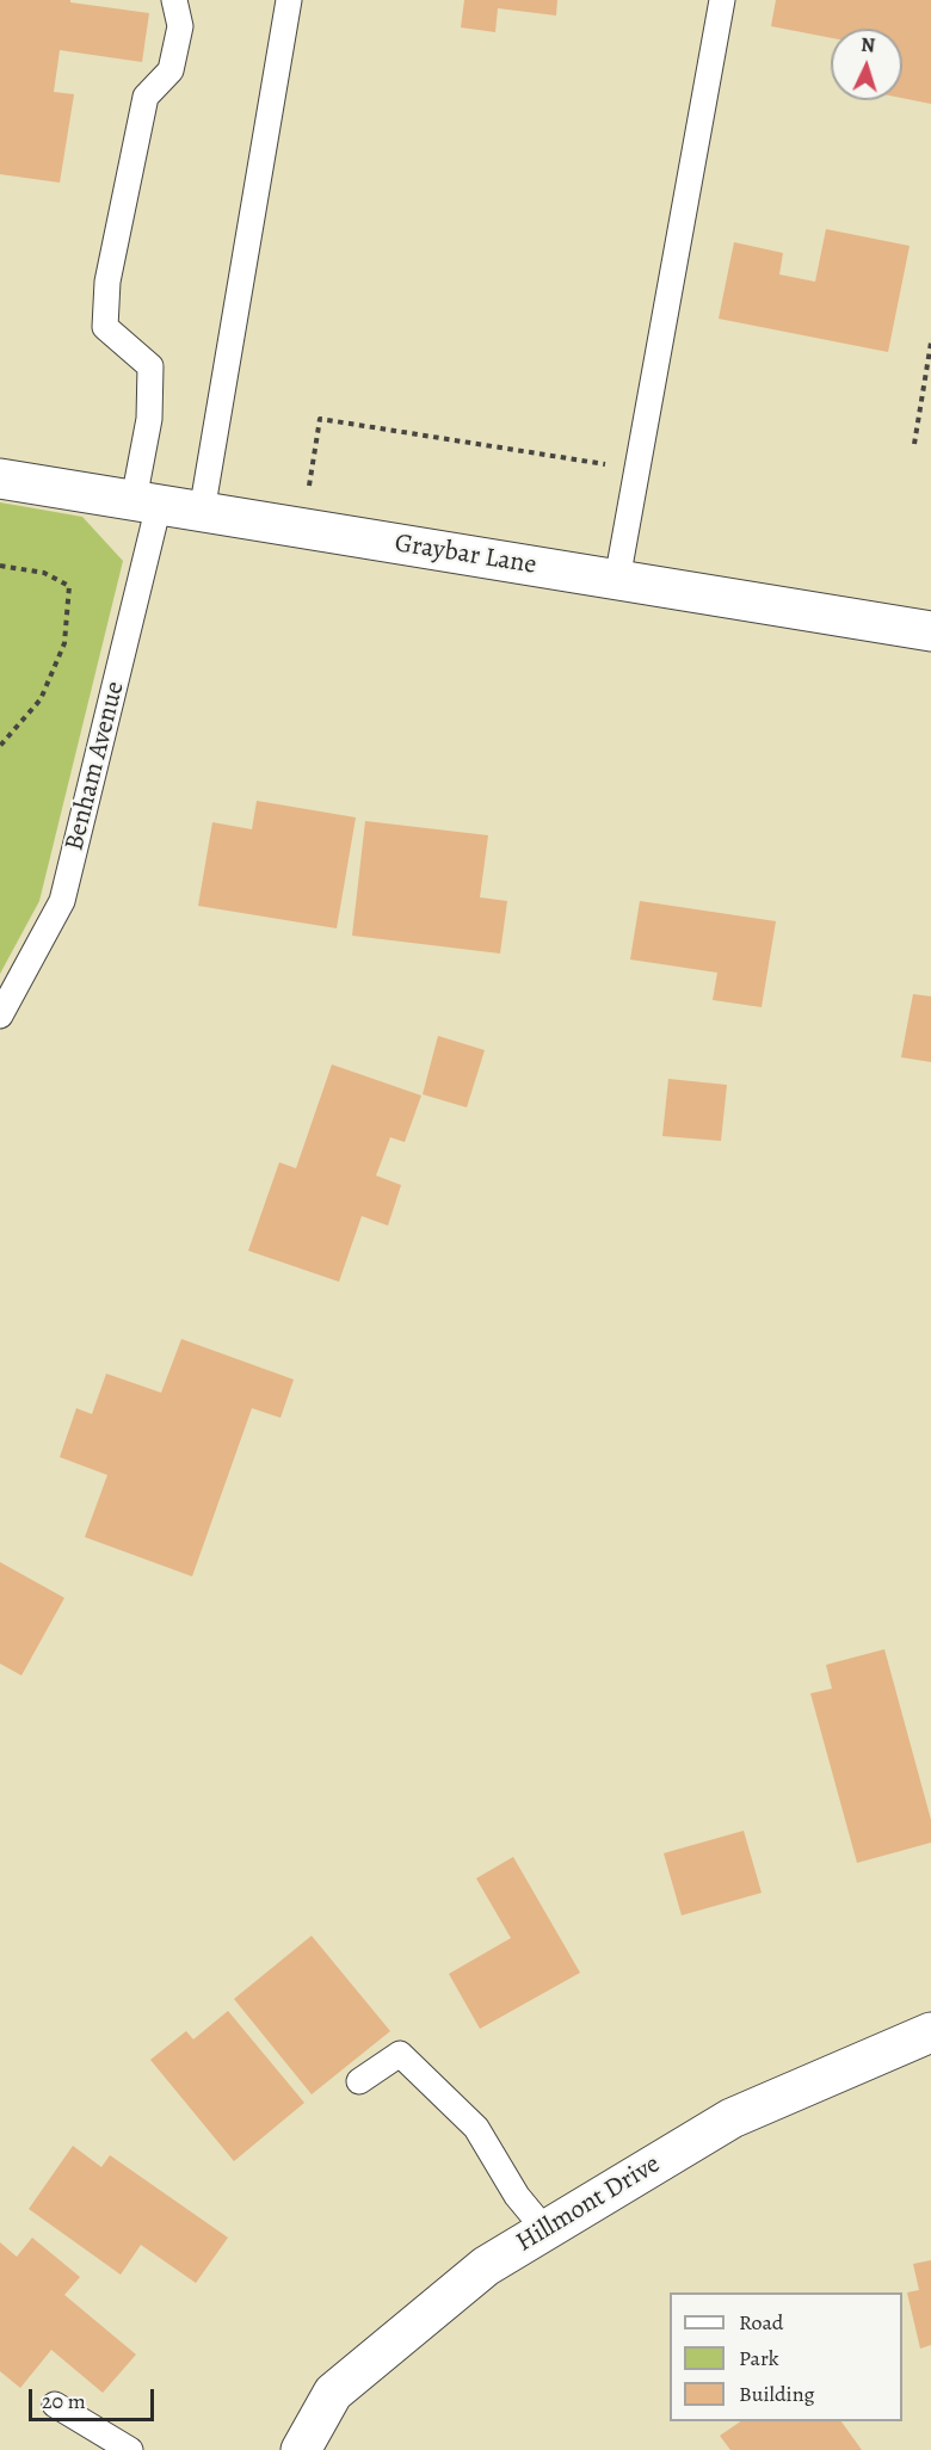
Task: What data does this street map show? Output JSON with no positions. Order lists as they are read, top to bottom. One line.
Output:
{"streets":{"street":["Graybar Lane","Hillmont Drive"],"lane":["Benham Avenue"]},"crossings":[["Graybar Lane","Benham Avenue"]],"legend":["Road","Park","Building"],"scale_bar":"20 m","north":"top"}
